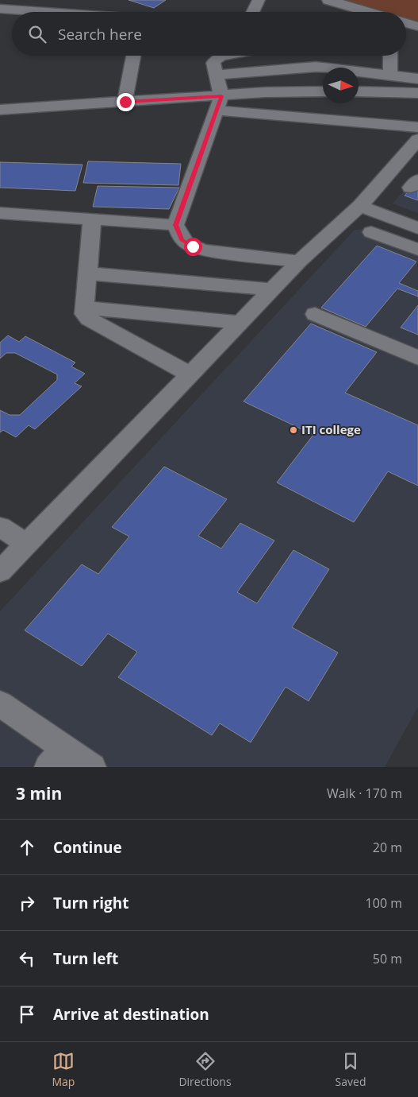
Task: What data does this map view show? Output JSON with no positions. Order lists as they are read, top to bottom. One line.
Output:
{"places":["ITI college"],"north":"right","page":{"search":"Search here","heading":["3 min","Walk · 170 m"],"list":[["Continue","20 m"],["Turn right","100 m"],["Turn left","50 m"],"Arrive at destination"],"nav":["Map","Directions","Saved"]}}
